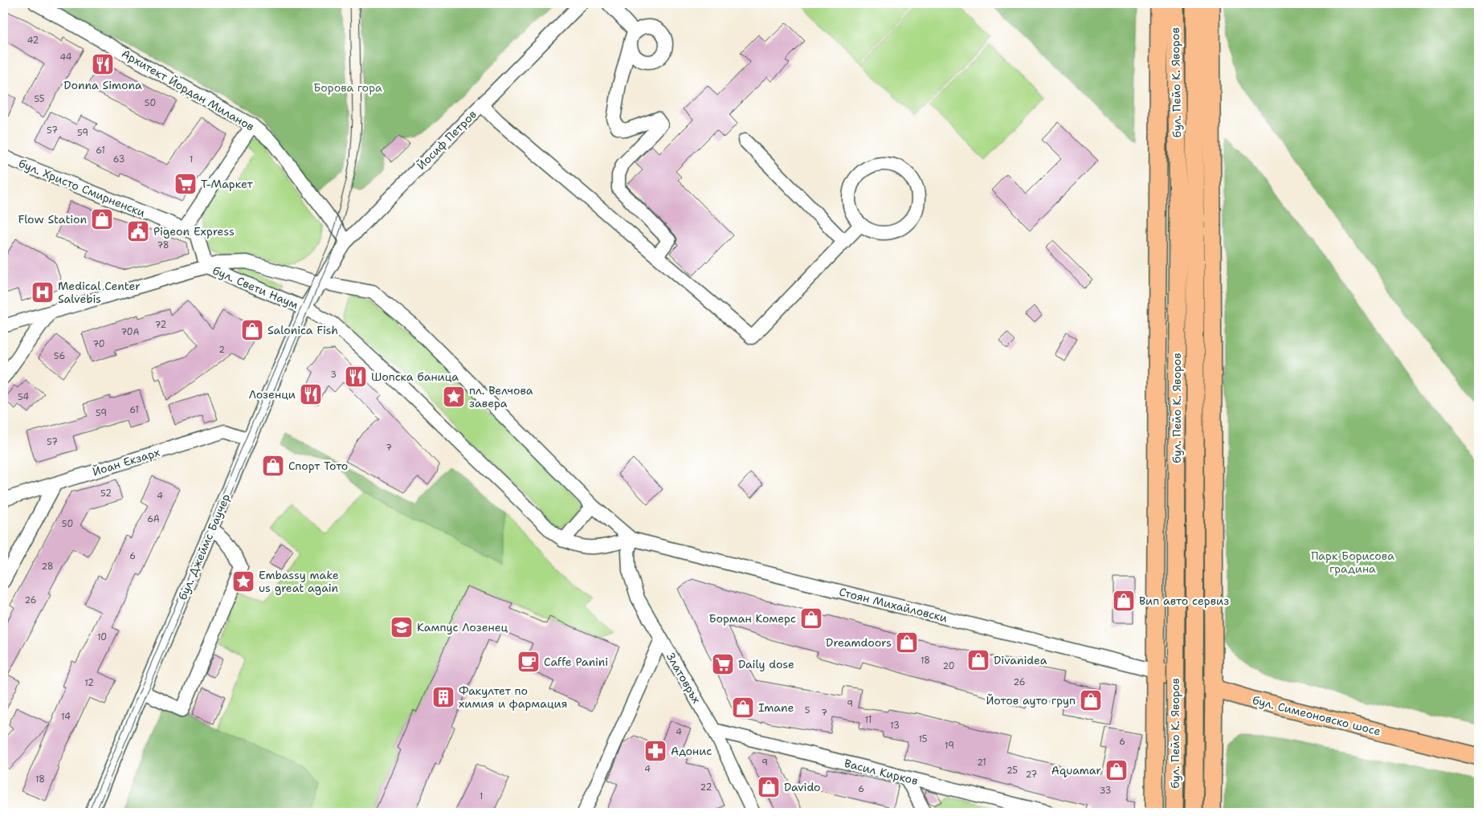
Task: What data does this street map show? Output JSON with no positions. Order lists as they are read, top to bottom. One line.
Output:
{"streets":{"main road":["бул. Пейо К. Яворов","бул. Симеоновско шосе"],"street":["Архитект Йордан Миланов","Йосиф Петров","бул. Христо Смирненски","бул. Свети Наум","Йоан Екзарх","бул. Джеймс Баучер","Стоян Михайловски","Златовръх","Васил Кирков"]},"crossings":[["Архитект Йордан Миланов","Йосиф Петров"],["Йосиф Петров","бул. Свети Наум"],["Йосиф Петров","бул. Джеймс Баучер"],["бул. Христо Смирненски","бул. Свети Наум"],["бул. Свети Наум","бул. Джеймс Баучер"],["Йоан Екзарх","бул. Джеймс Баучер"],["Стоян Михайловски","Златовръх"],["Стоян Михайловски","бул. Симеоновско шосе"],["Златовръх","Васил Кирков"]],"parks":["Борова гора","Парк Борисова градина"],"places":{"restaurant":["Donna Simona","Шопска баница","Лозенци"],"supermarket":["Т-Маркет","Daily dose"],"shop":["Flow Station","Salonica Fish","Спорт Тото","Вип авто сервиз","Борман Комерс","Dreamdoors","Divanidea","Йотов ауто груп","Imane","Aquamar","Davido"],"public building":["Pigeon Express"],"hospital":["Medical Center Salvebis"],"place":["пл. Велчова завера","Embassy make us great again"],"school or university":["Кампус Лозенец"],"cafe":["Caffe Panini"],"building":["Факултет по химия и фармация"],"pharmacy":["Адонис"]},"house_numbers":["42","44","55","50","57","59","61","63","1","78","72","70A","70","2","56","3","54","61","59","57","7","52","4","6A","50","6","28","26","10","18","20","26","12","9","5","7","14","11","13","4","15","6","19","9","21","4","25","27","18","22","6","33","1"]}
